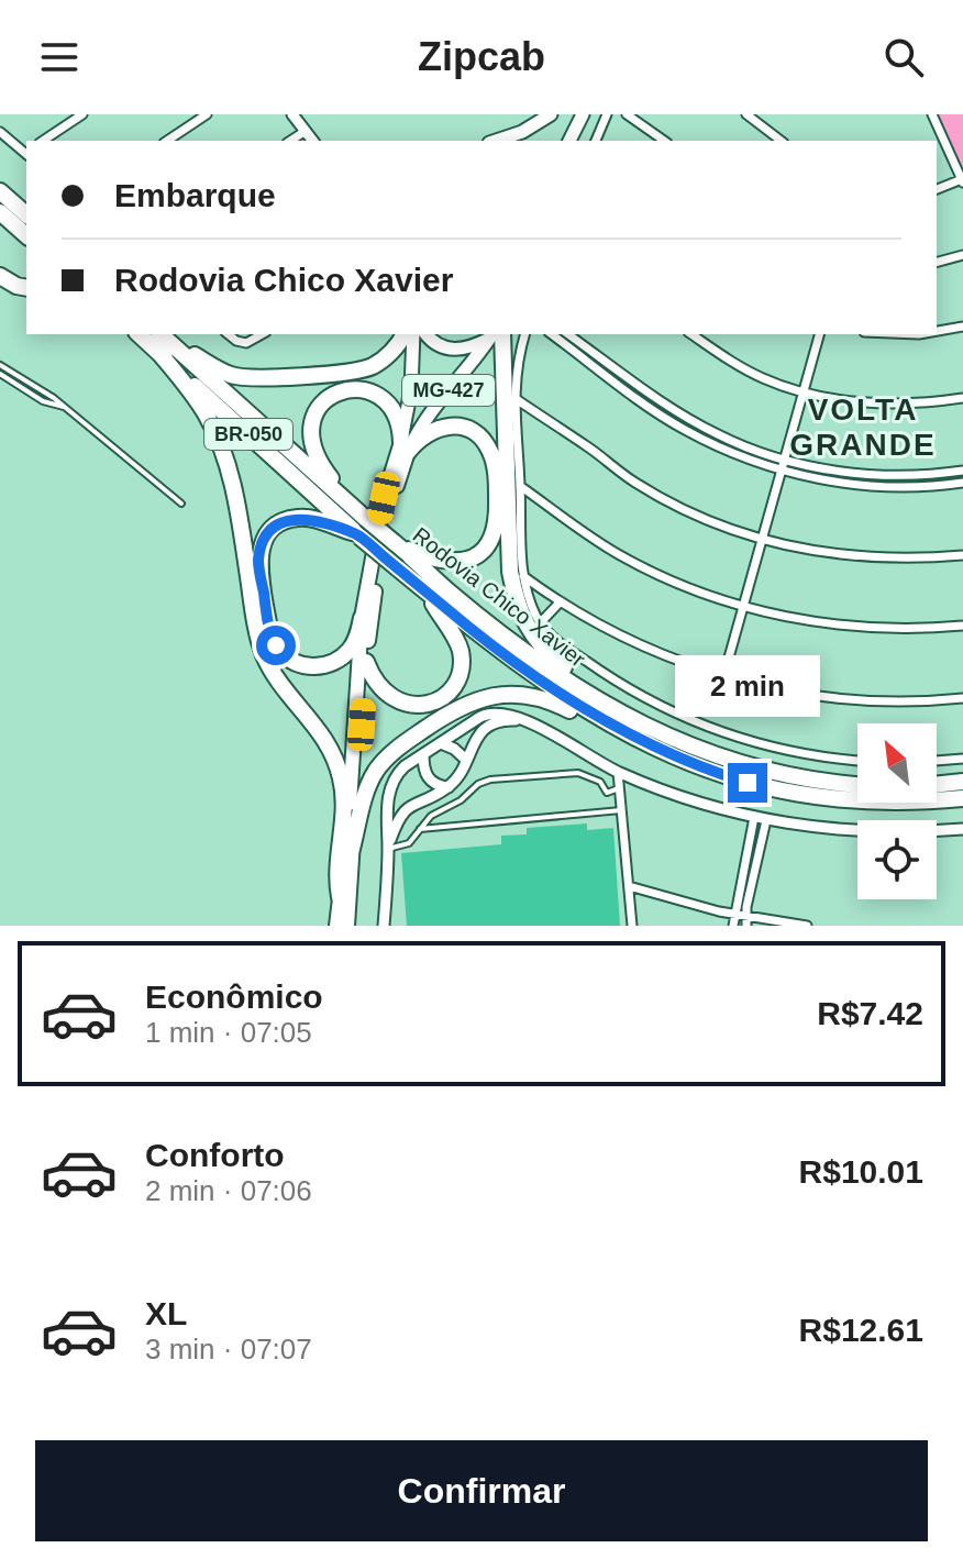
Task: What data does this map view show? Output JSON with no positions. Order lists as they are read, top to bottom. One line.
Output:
{"streets":{"highway":["MG-427","BR-050","Rodovia Chico Xavier"]},"districts":["VOLTA GRANDE"],"north":"top left","page":{"header":"Zipcab","banner":["Embarque","Rodovia Chico Xavier"],"bubble":"2 min","list":[{"name":"Econômico","note":"1 min · 07:05","value":"R$7.42"},{"name":"Conforto","note":"2 min · 07:06","value":"R$10.01"},{"name":"XL","note":"3 min · 07:07","value":"R$12.61"}],"buttons":"Confirmar"}}
